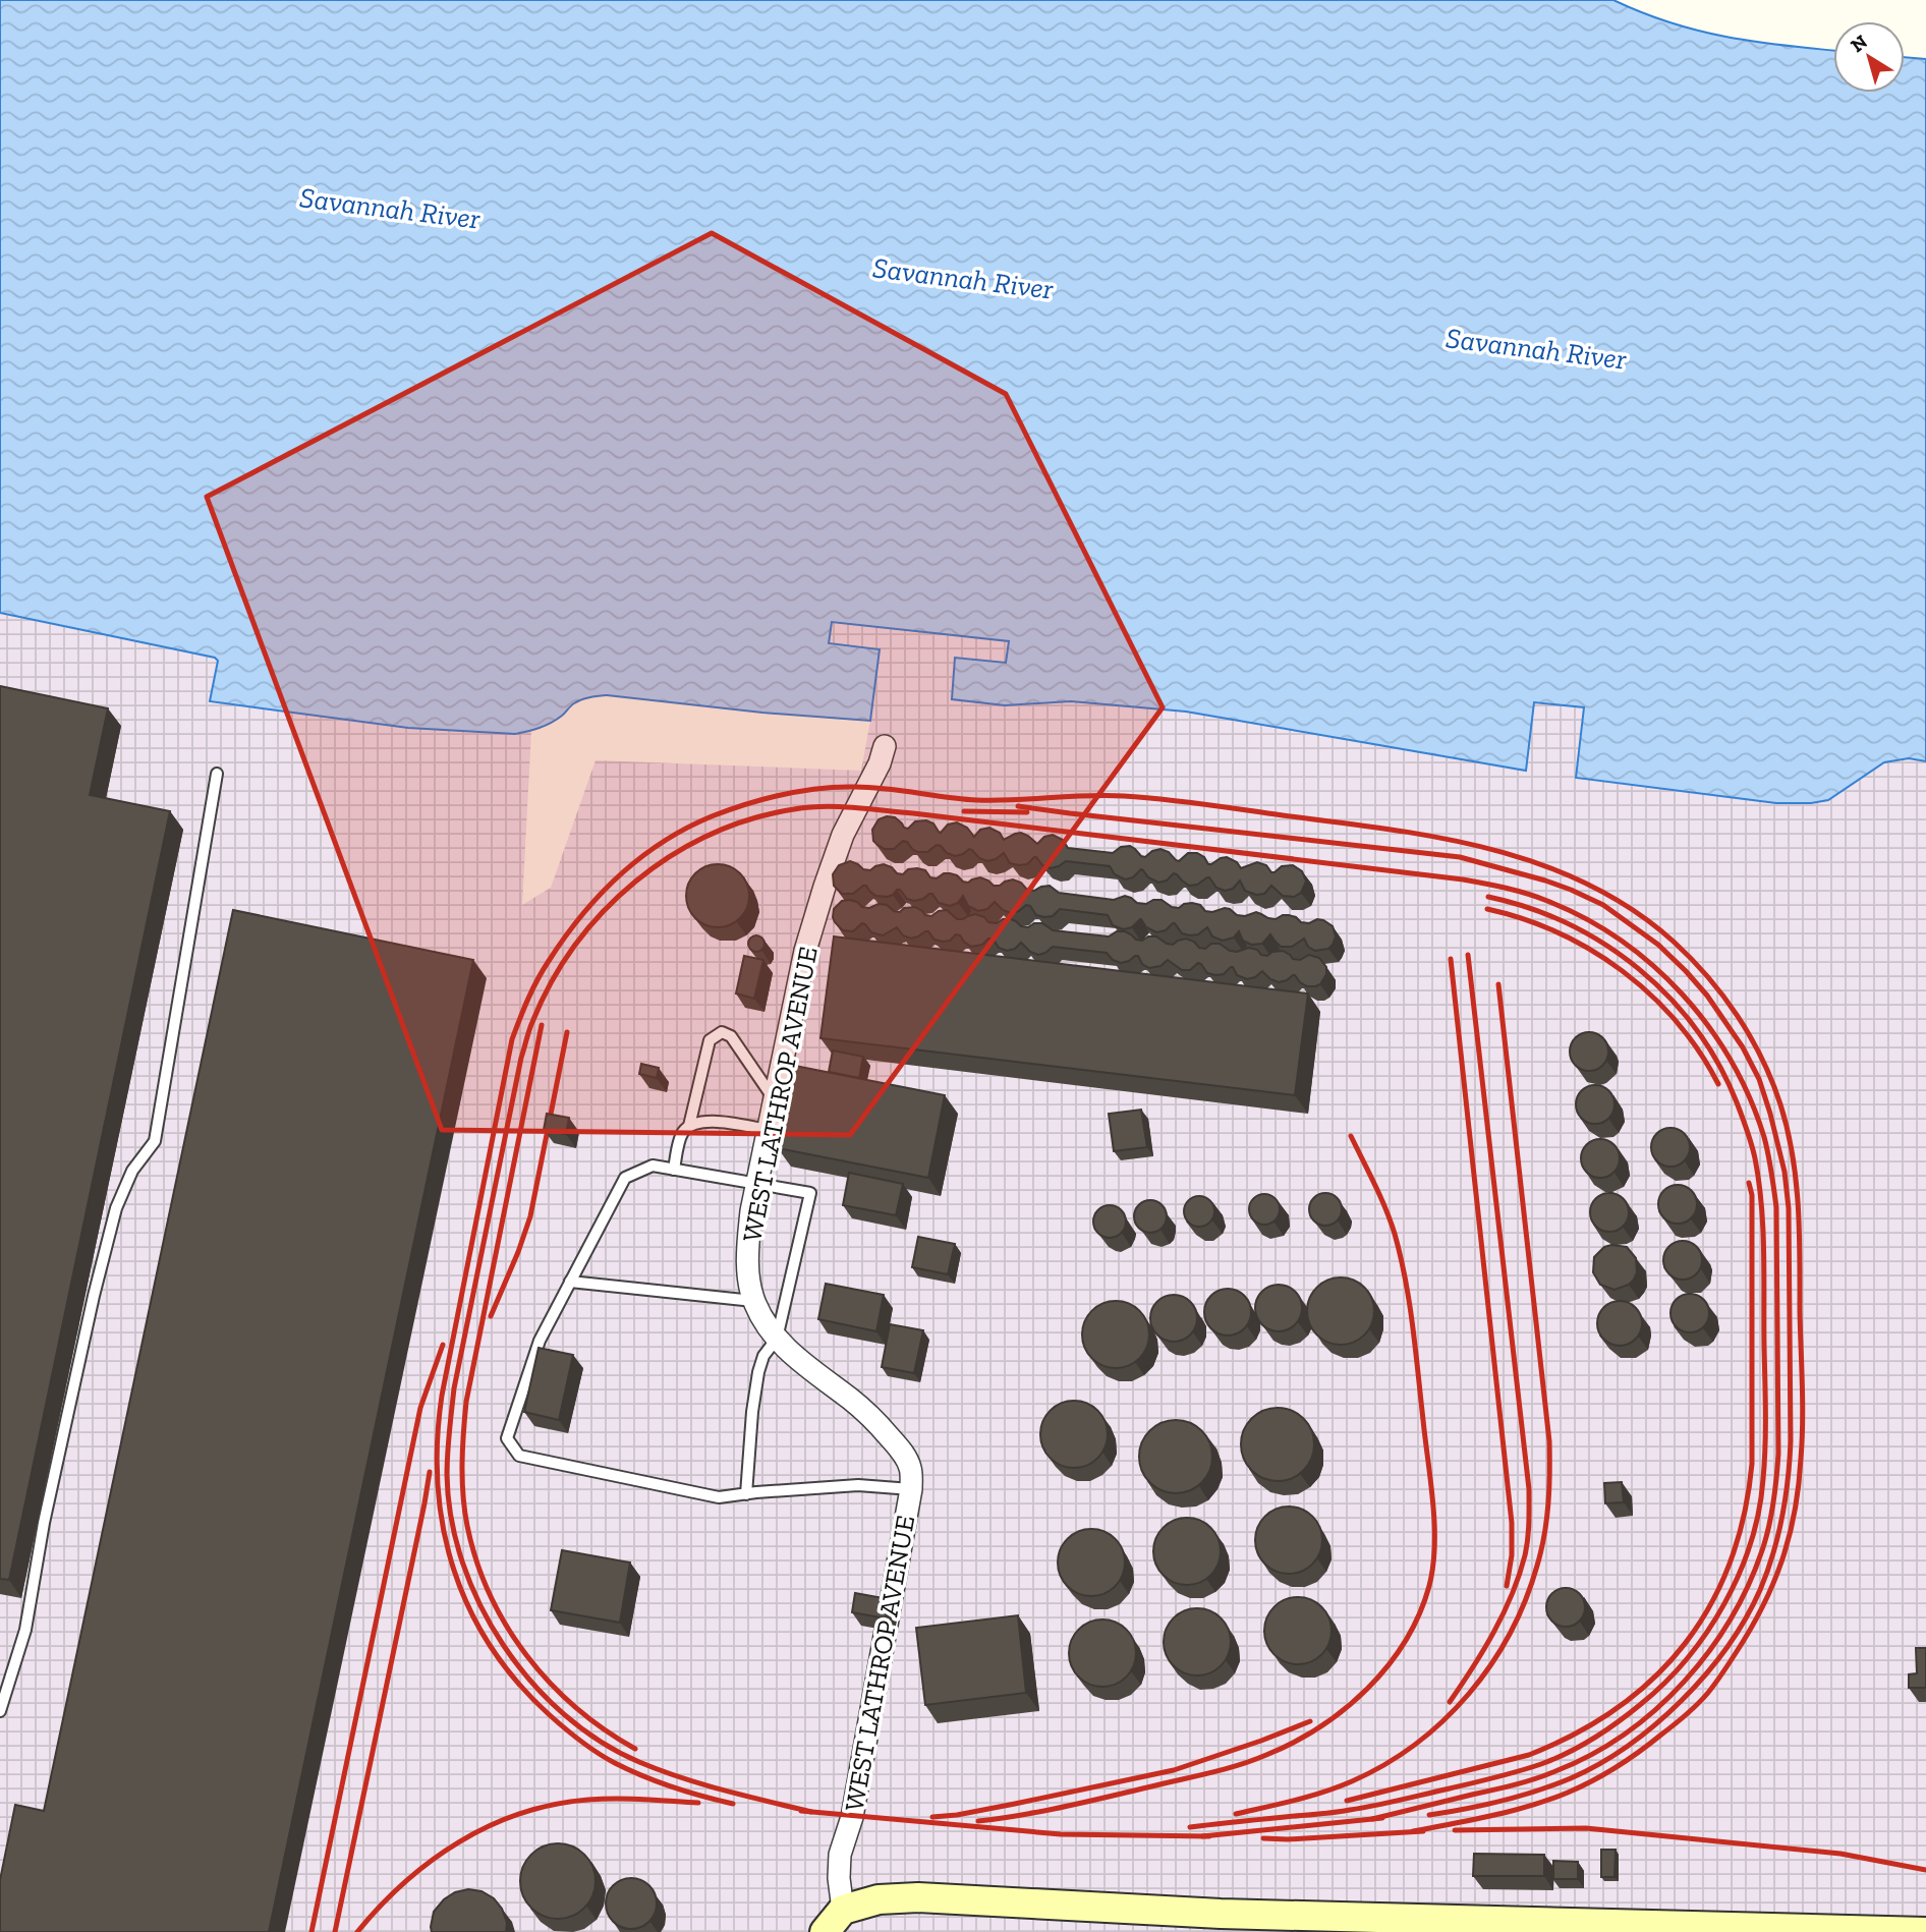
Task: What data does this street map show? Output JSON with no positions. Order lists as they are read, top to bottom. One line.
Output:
{"streets":{"street":["WEST LATHROP AVENUE"]},"water":["Savannah River"],"north":"top left"}
